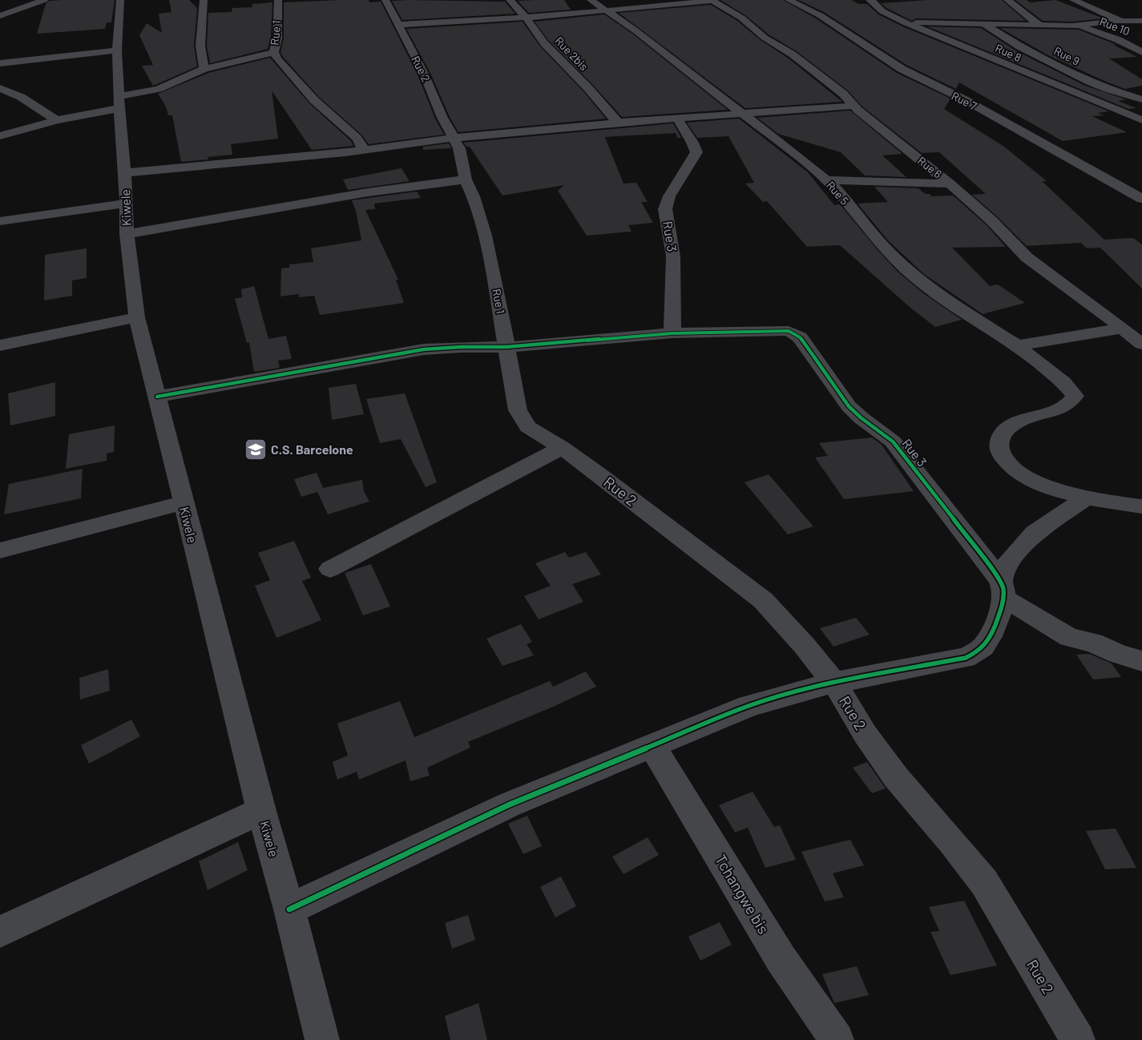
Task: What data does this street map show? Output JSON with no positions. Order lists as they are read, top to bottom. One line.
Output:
{"streets":{"street":["Rue 10","Rue 1","Rue 8","Rue 2bis","Rue 9","Rue 2","Rue 7","Rue 6","Rue 5","Kiwele","Rue 3","Tchangwe bis"]},"crossings":[["Rue 1","Rue 2"]],"places":{"school or university":["C.S. Barcelone"]}}
